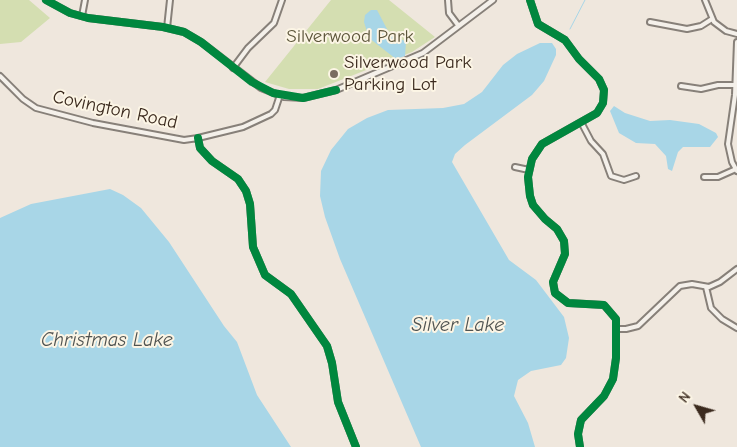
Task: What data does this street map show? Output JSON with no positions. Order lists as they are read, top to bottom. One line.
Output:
{"streets":{"street":["Covington Road"]},"water":["Silver Lake","Christmas Lake"],"parks":["Silverwood Park"],"places":["Silverwood Park Parking Lot"],"north":"top left"}
